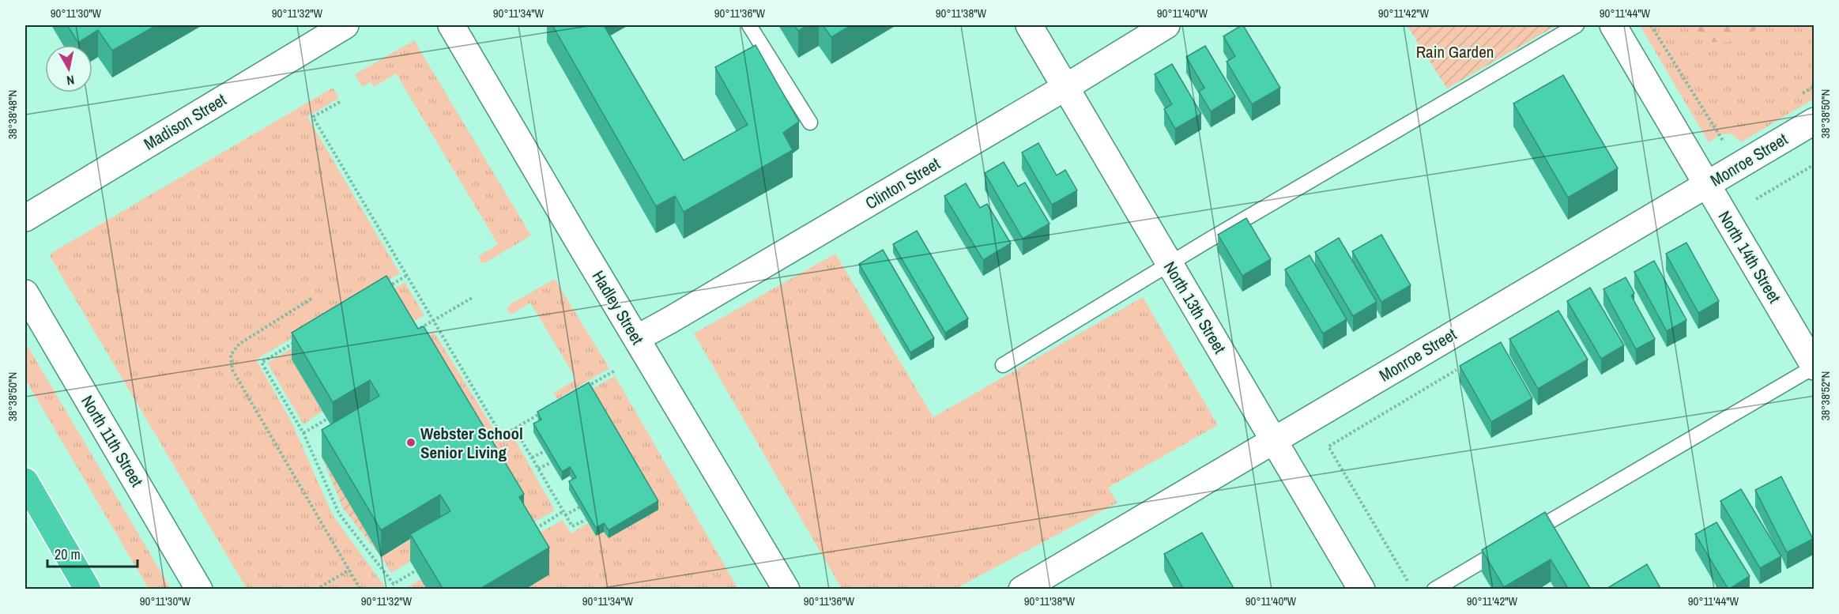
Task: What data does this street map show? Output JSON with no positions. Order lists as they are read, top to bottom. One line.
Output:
{"streets":{"street":["Madison Street","Monroe Street","Clinton Street","North 14th Street","Hadley Street","North 13th Street","North 11th Street"]},"crossings":[["Monroe Street","North 14th Street"],["Monroe Street","North 13th Street"],["Clinton Street","Hadley Street"],["Clinton Street","North 13th Street"]],"parks":["Rain Garden"],"places":["Webster School Senior Living"],"scale_bar":"20 m","north":"bottom","coordinates":["90°11'30\"W","90°11'32\"W","90°11'34\"W","90°11'36\"W","90°11'38\"W","90°11'40\"W","90°11'42\"W","90°11'44\"W","38°38'50\"N","38°38'48\"N","38°38'52\"N"]}
